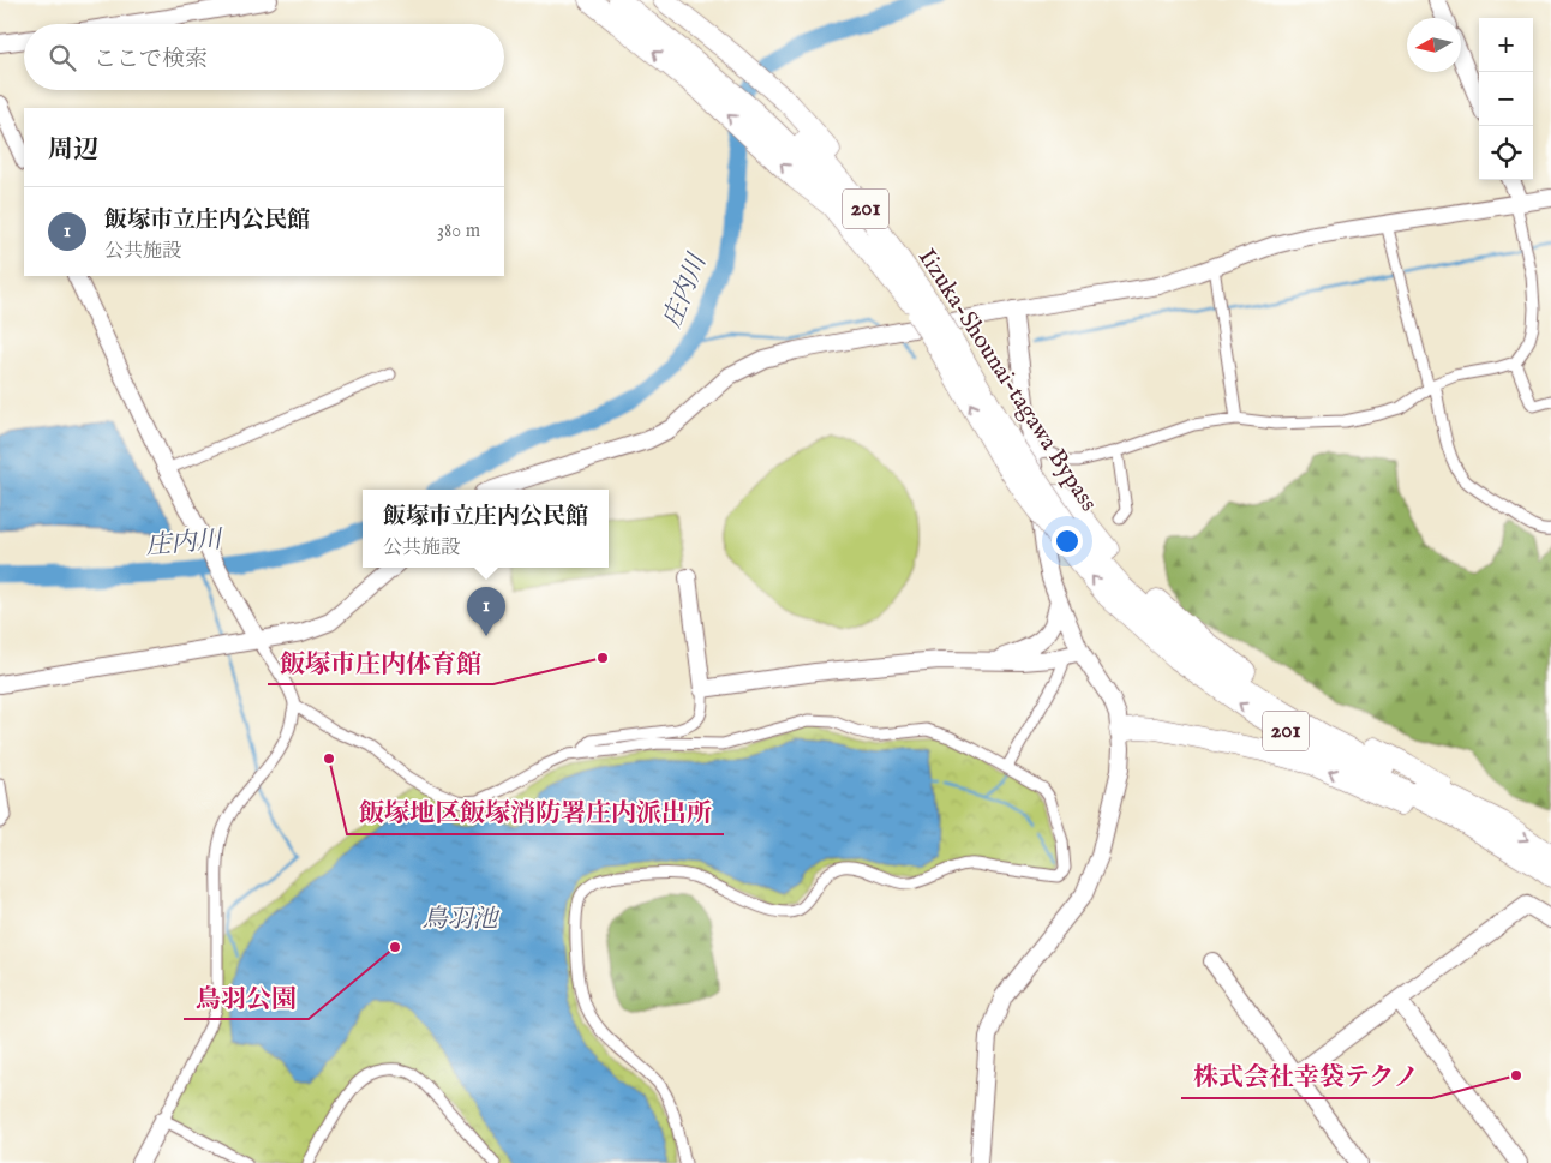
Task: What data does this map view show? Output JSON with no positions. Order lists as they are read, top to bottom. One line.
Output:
{"streets":{"highway":["201","Iizuka-Shounai-tagawa Bypass"]},"water":["庄内川","鳥羽池"],"places":["飯塚市庄内体育館","飯塚地区飯塚消防署庄内派出所","鳥羽公園","株式会社幸袋テクノ"],"north":"left","page":{"map_buttons":["+","−"],"search":"ここで検索","heading":"周辺","list":[{"mark":"1","name":"飯塚市立庄内公民館","note":"公共施設","value":"380 m"}],"popup":["飯塚市立庄内公民館","公共施設"],"pins":"1"}}
